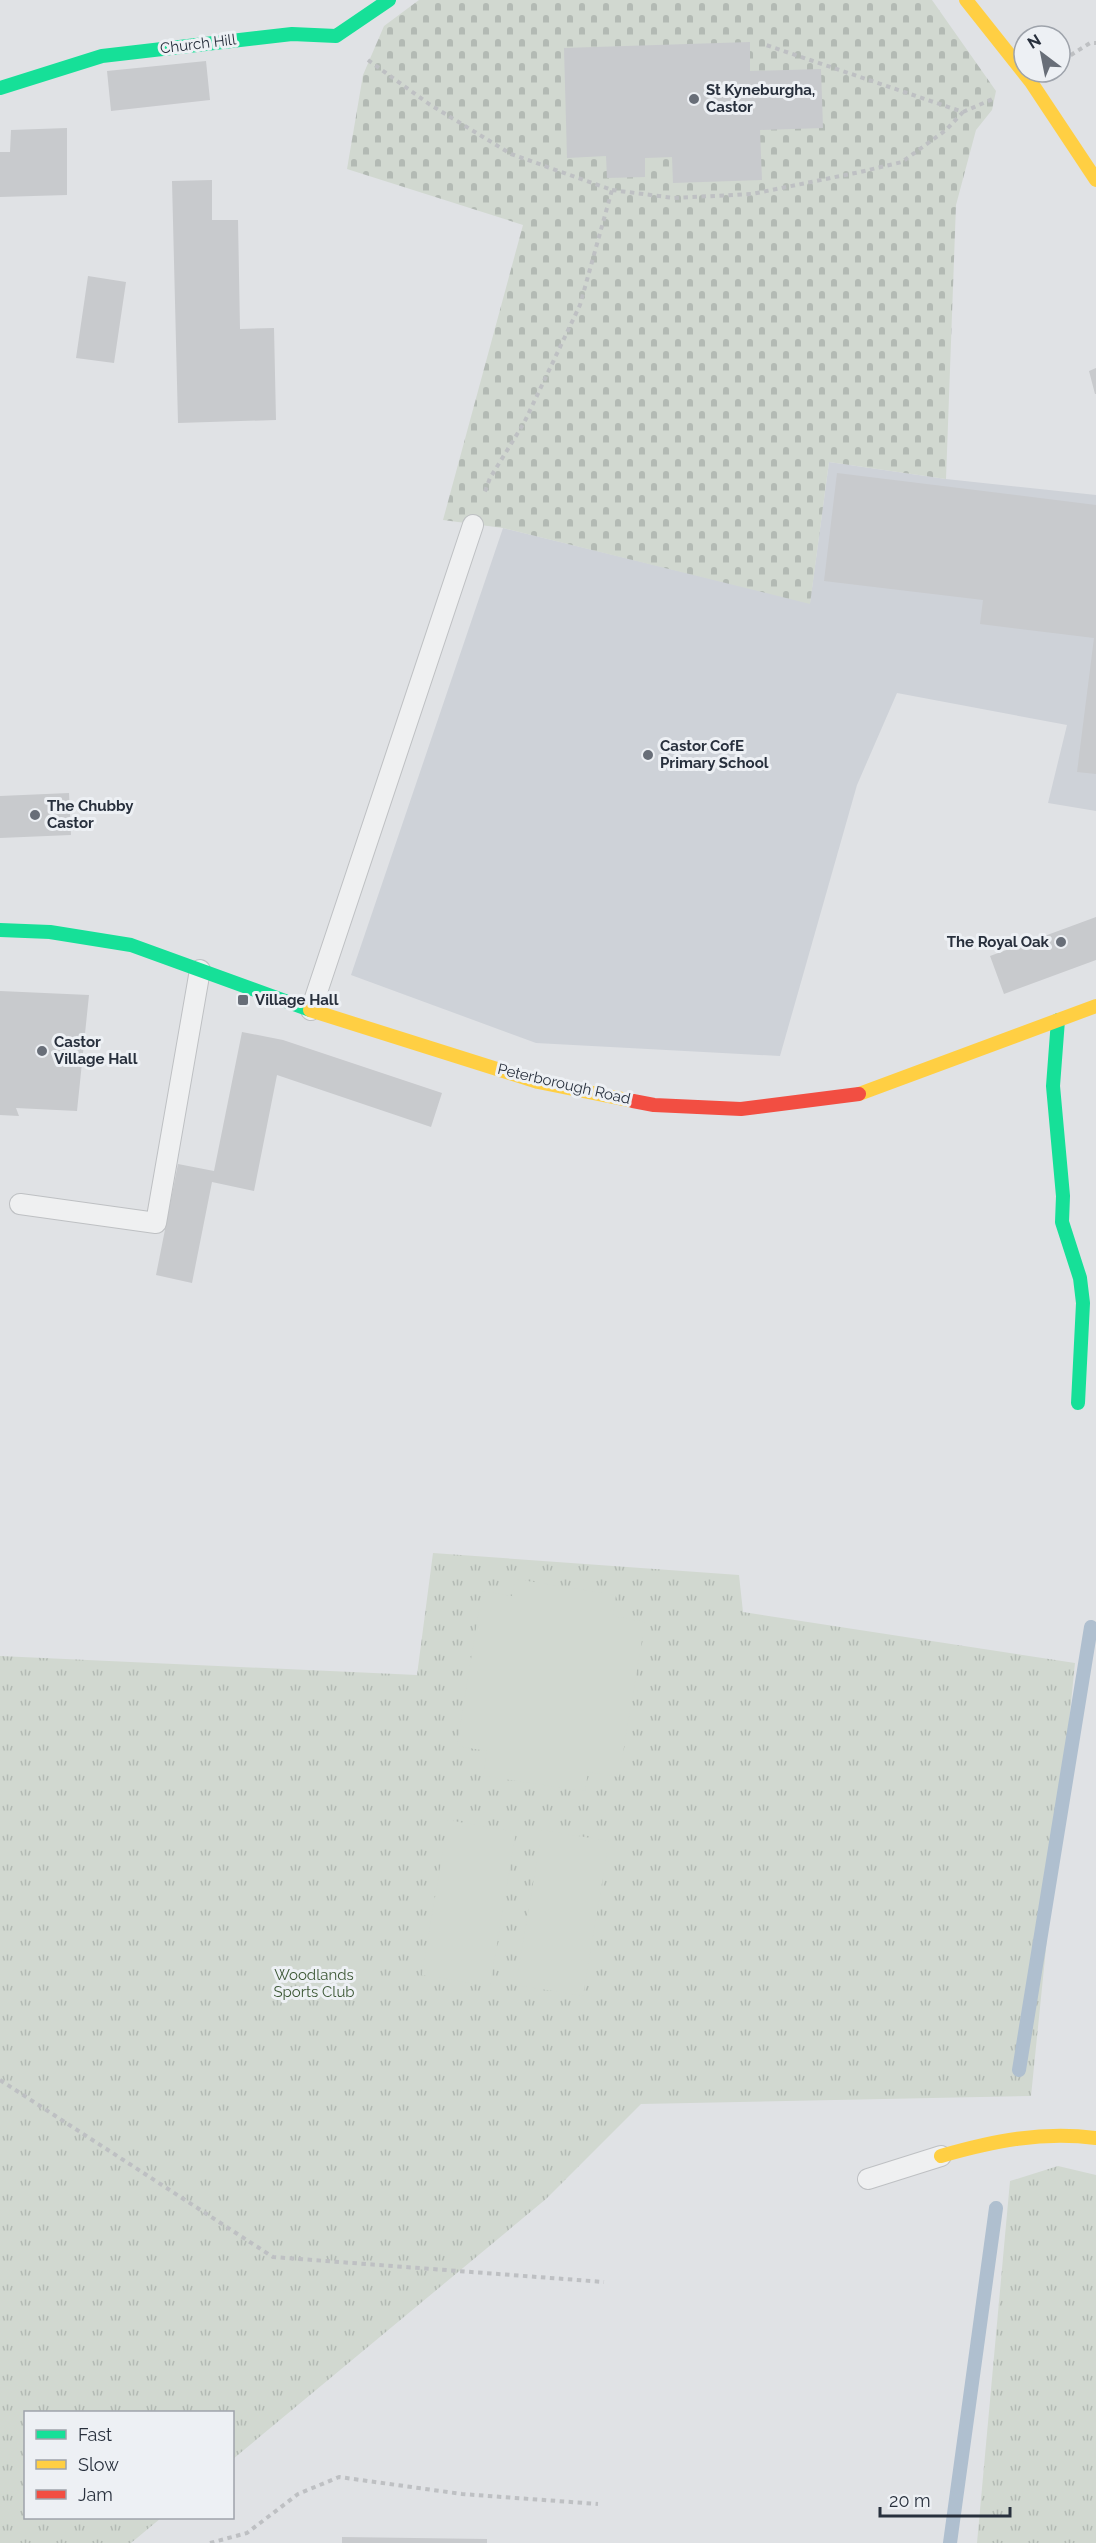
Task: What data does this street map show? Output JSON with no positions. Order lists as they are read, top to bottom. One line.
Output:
{"streets":{"street":["Church Hill","Peterborough Road"]},"parks":["Woodlands Sports Club"],"places":{"other":["St Kyneburgha, Castor","Castor CofE Primary School","The Chubby Castor","The Royal Oak","Castor Village Hall"],"transit":["Village Hall"]},"legend":["Fast","Slow","Jam"],"scale_bar":"20 m","north":"top left"}
